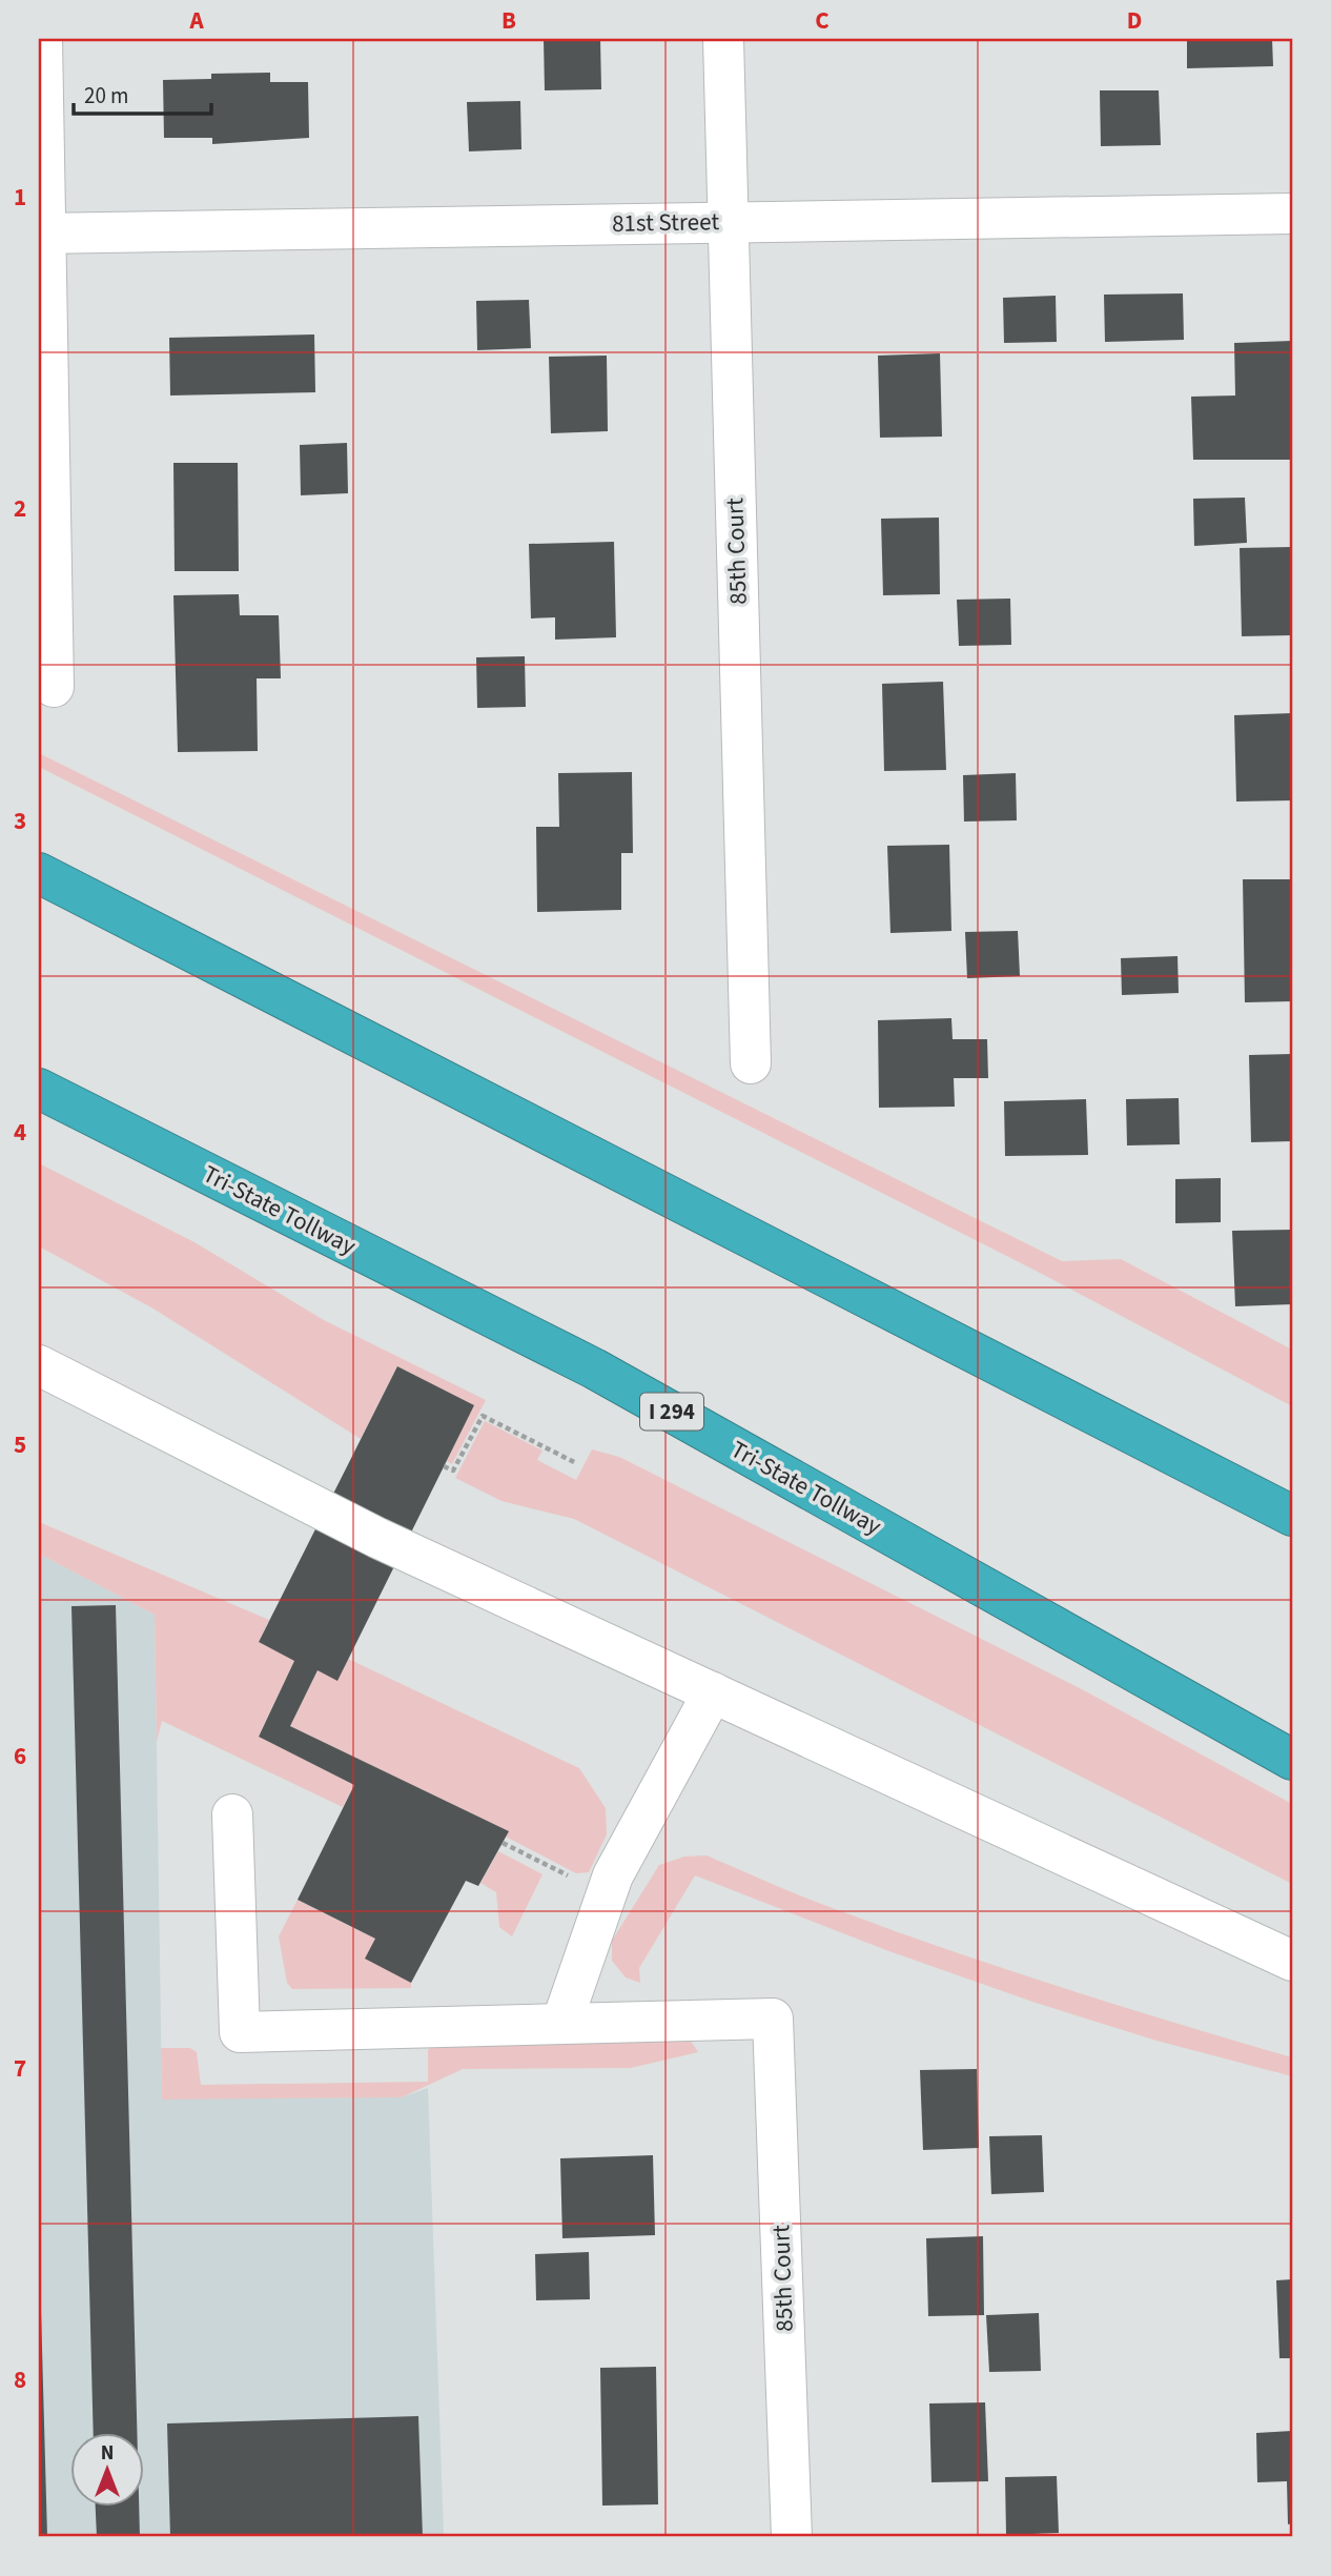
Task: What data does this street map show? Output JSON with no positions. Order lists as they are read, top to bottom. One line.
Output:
{"streets":{"highway":["Tri-State Tollway","I 294"],"street":["81st Street","85th Court"]},"crossings":[["81st Street","85th Court"]],"scale_bar":"20 m","north":"top","grid":{"columns":["A","B","C","D"],"rows":["1","2","3","4","5","6","7","8"]}}
